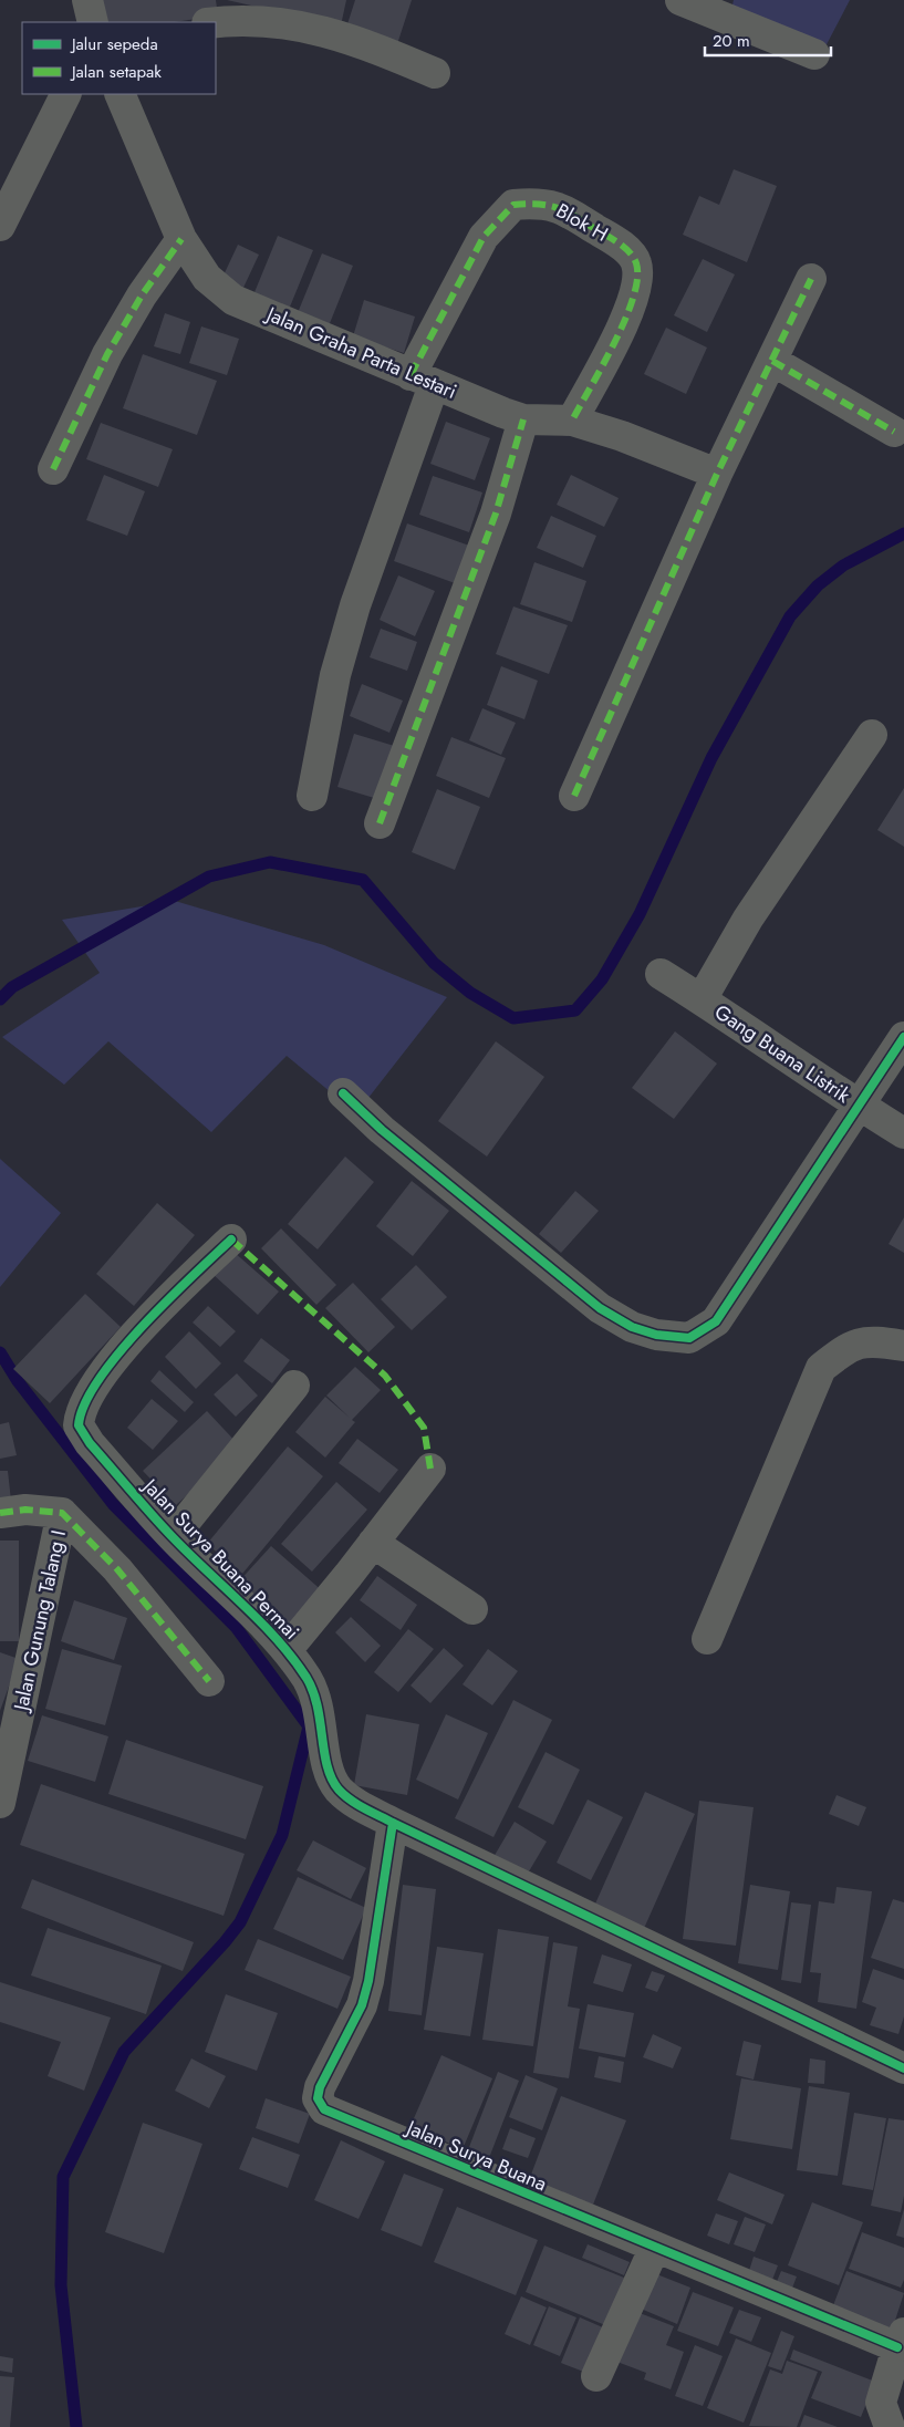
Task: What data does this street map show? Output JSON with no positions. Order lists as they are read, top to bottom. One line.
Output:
{"streets":{"street":["Blok H","Jalan Graha Parta Lestari","Gang Buana Listrik","Jalan Surya Buana Permai","Jalan Gunung Talang I","Jalan Surya Buana"]},"crossings":[["Blok H","Jalan Graha Parta Lestari"],["Jalan Surya Buana Permai","Jalan Surya Buana"]],"legend":["Jalur sepeda","Jalan setapak"],"scale_bar":"20 m"}
